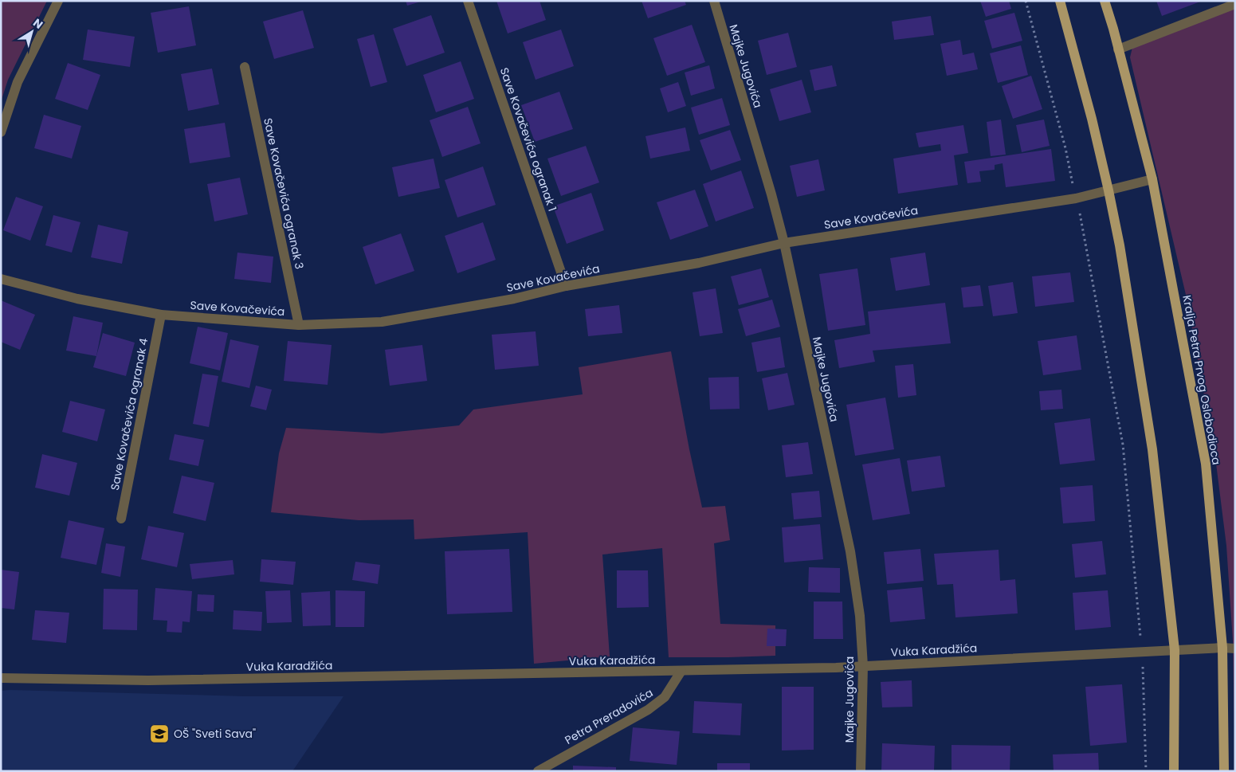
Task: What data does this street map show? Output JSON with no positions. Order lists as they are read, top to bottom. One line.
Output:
{"streets":{"main road":["Kralja Petra Prvog Oslobodioca"],"street":["Majke Jugovića","Save Kovačevića ogranak 1","Save Kovačevića ogranak 3","Save Kovačevića","Save Kovačevića ogranak 4","Vuka Karadžića","Petra Preradovića"]},"crossings":[["Majke Jugovića","Save Kovačevića"],["Majke Jugovića","Vuka Karadžića"],["Save Kovačevića ogranak 1","Save Kovačevića"],["Save Kovačevića ogranak 3","Save Kovačevića"],["Save Kovačevića","Kralja Petra Prvog Oslobodioca"],["Save Kovačevića","Save Kovačevića ogranak 4"],["Kralja Petra Prvog Oslobodioca","Vuka Karadžića"],["Vuka Karadžića","Petra Preradovića"]],"places":{"school or university":["OŠ \"Sveti Sava\""]},"north":"top right"}
